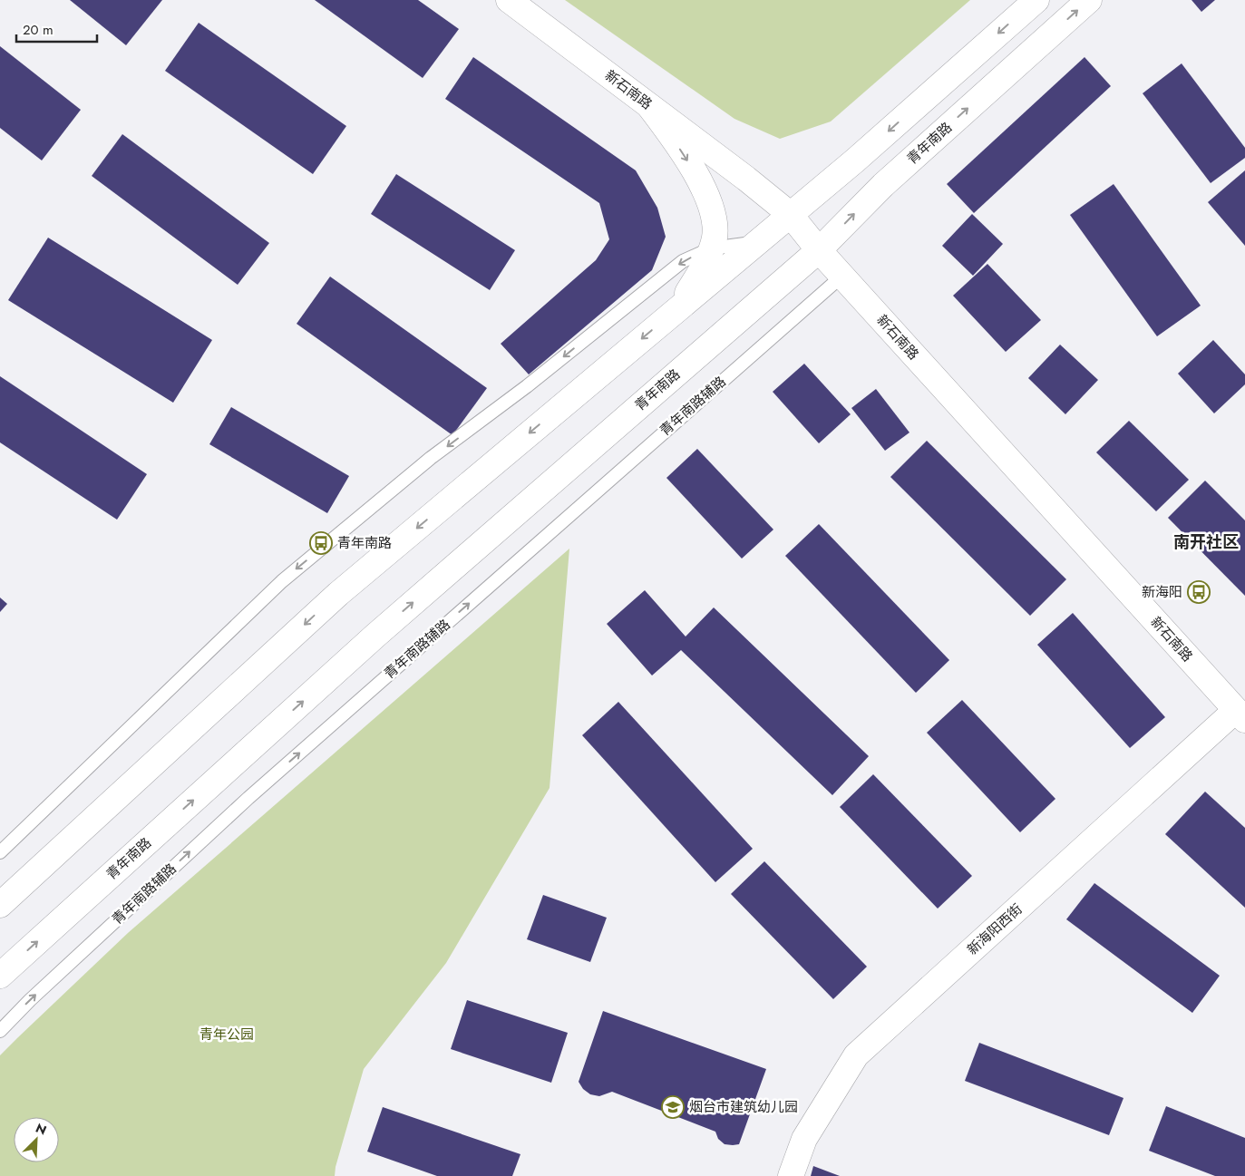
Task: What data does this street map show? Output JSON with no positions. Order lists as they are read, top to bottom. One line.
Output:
{"streets":{"main road":["新石南路","青年南路","新海阳西街"],"lane":["青年南路辅路"]},"crossings":[["新石南路","青年南路"],["新石南路","青年南路辅路"],["新石南路","新海阳西街"]],"one_way":["青年南路辅路"],"districts":["南开社区"],"parks":["青年公园"],"places":{"bus stop":["青年南路","新海阳"],"school or university":["烟台市建筑幼儿园"]},"scale_bar":"20 m","north":"top right"}
